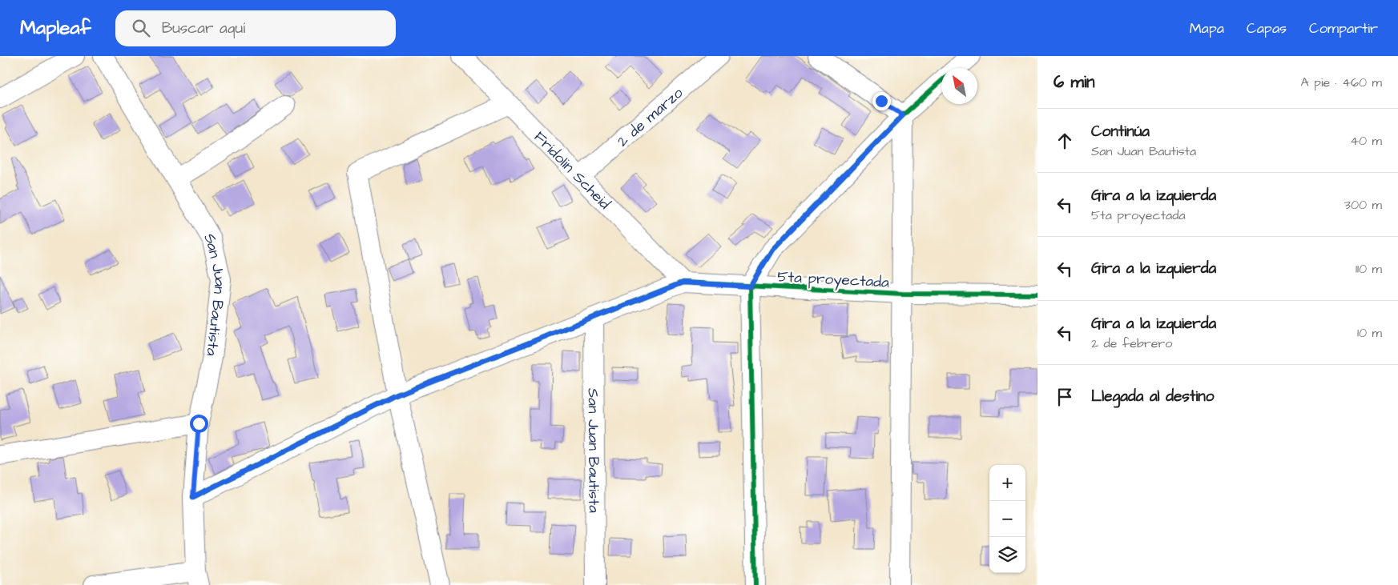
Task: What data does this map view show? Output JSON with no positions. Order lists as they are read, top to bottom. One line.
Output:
{"streets":{"street":["2 de marzo","Fridolin Scheid","5ta proyectada","San Juan Bautista"]},"crossings":[["2 de marzo","Fridolin Scheid"],["Fridolin Scheid","5ta proyectada"],["5ta proyectada","San Juan Bautista"]],"north":"top left","page":{"header":"Mapleaf","search":"Buscar aquí","nav":["Mapa","Capas","Compartir"],"heading":["6 min","A pie · 460 m"],"list":[["Continúa","San Juan Bautista","40 m"],["Gira a la izquierda","5ta proyectada","300 m"],["Gira a la izquierda","110 m"],["Gira a la izquierda","2 de febrero","10 m"],"Llegada al destino"],"map_buttons":["+","−"]}}
